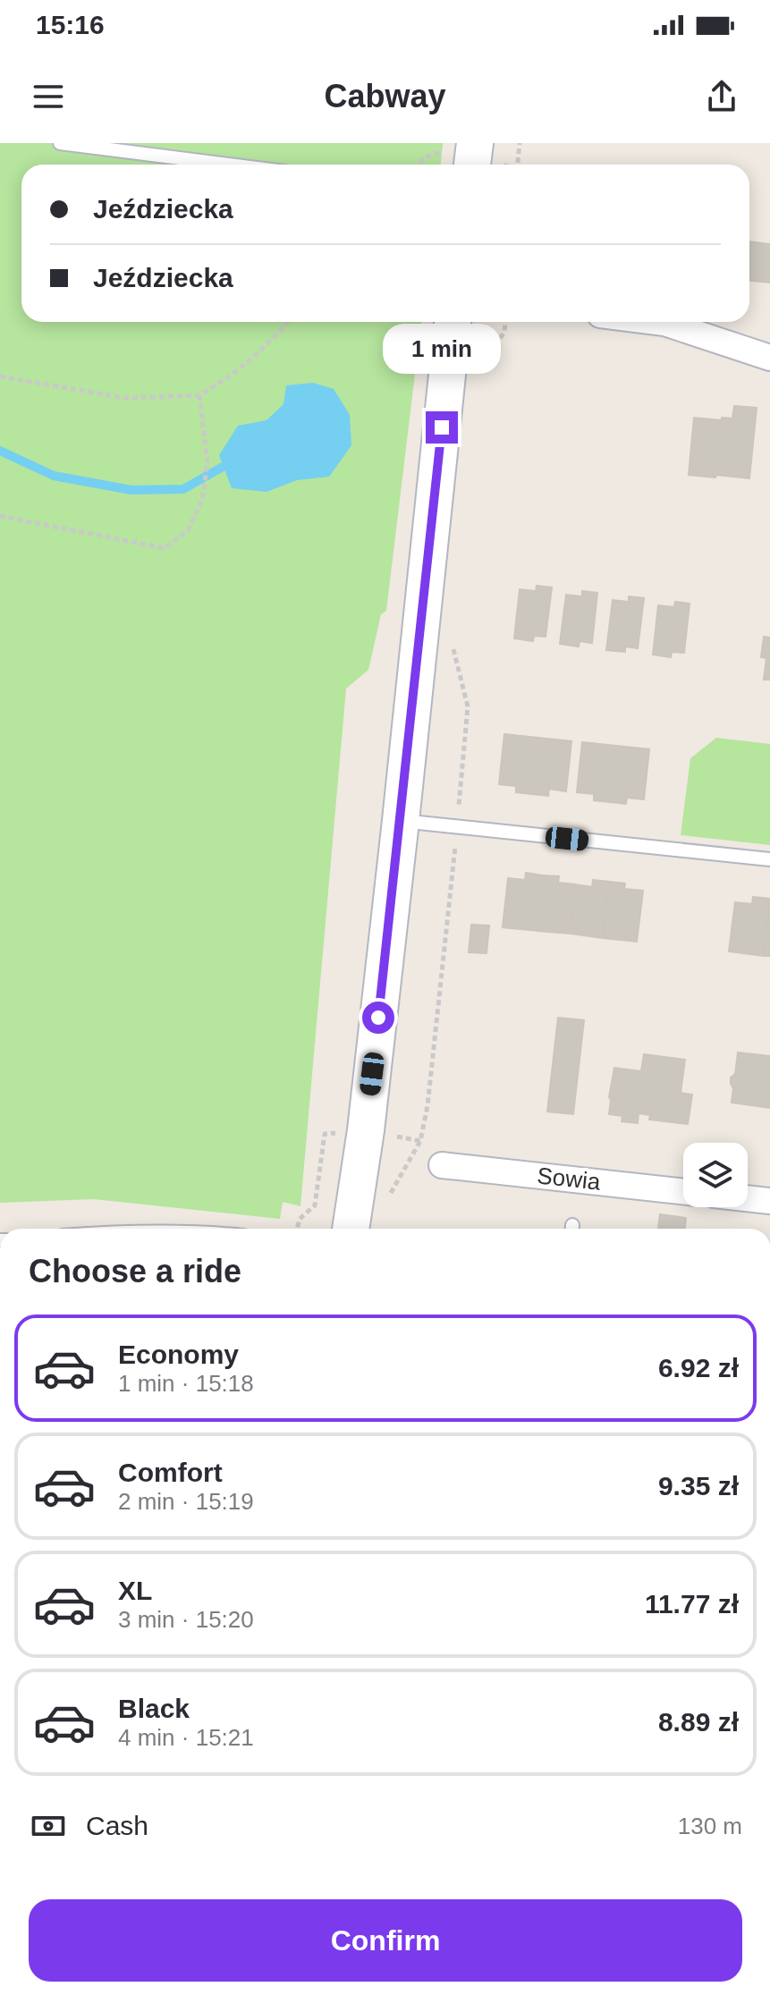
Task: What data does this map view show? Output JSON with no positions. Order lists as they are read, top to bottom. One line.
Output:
{"streets":{"street":["Sowia"]},"page":{"status":"15:16","header":"Cabway","banner":["Jeździecka","Jeździecka"],"bubble":"1 min","heading":"Choose a ride","list":[{"name":"Economy","note":"1 min · 15:18","value":"6.92 zł"},{"name":"Comfort","note":"2 min · 15:19","value":"9.35 zł"},{"name":"XL","note":"3 min · 15:20","value":"11.77 zł"},{"name":"Black","note":"4 min · 15:21","value":"8.89 zł"}],"pay":["Cash","130 m"],"buttons":"Confirm"}}
